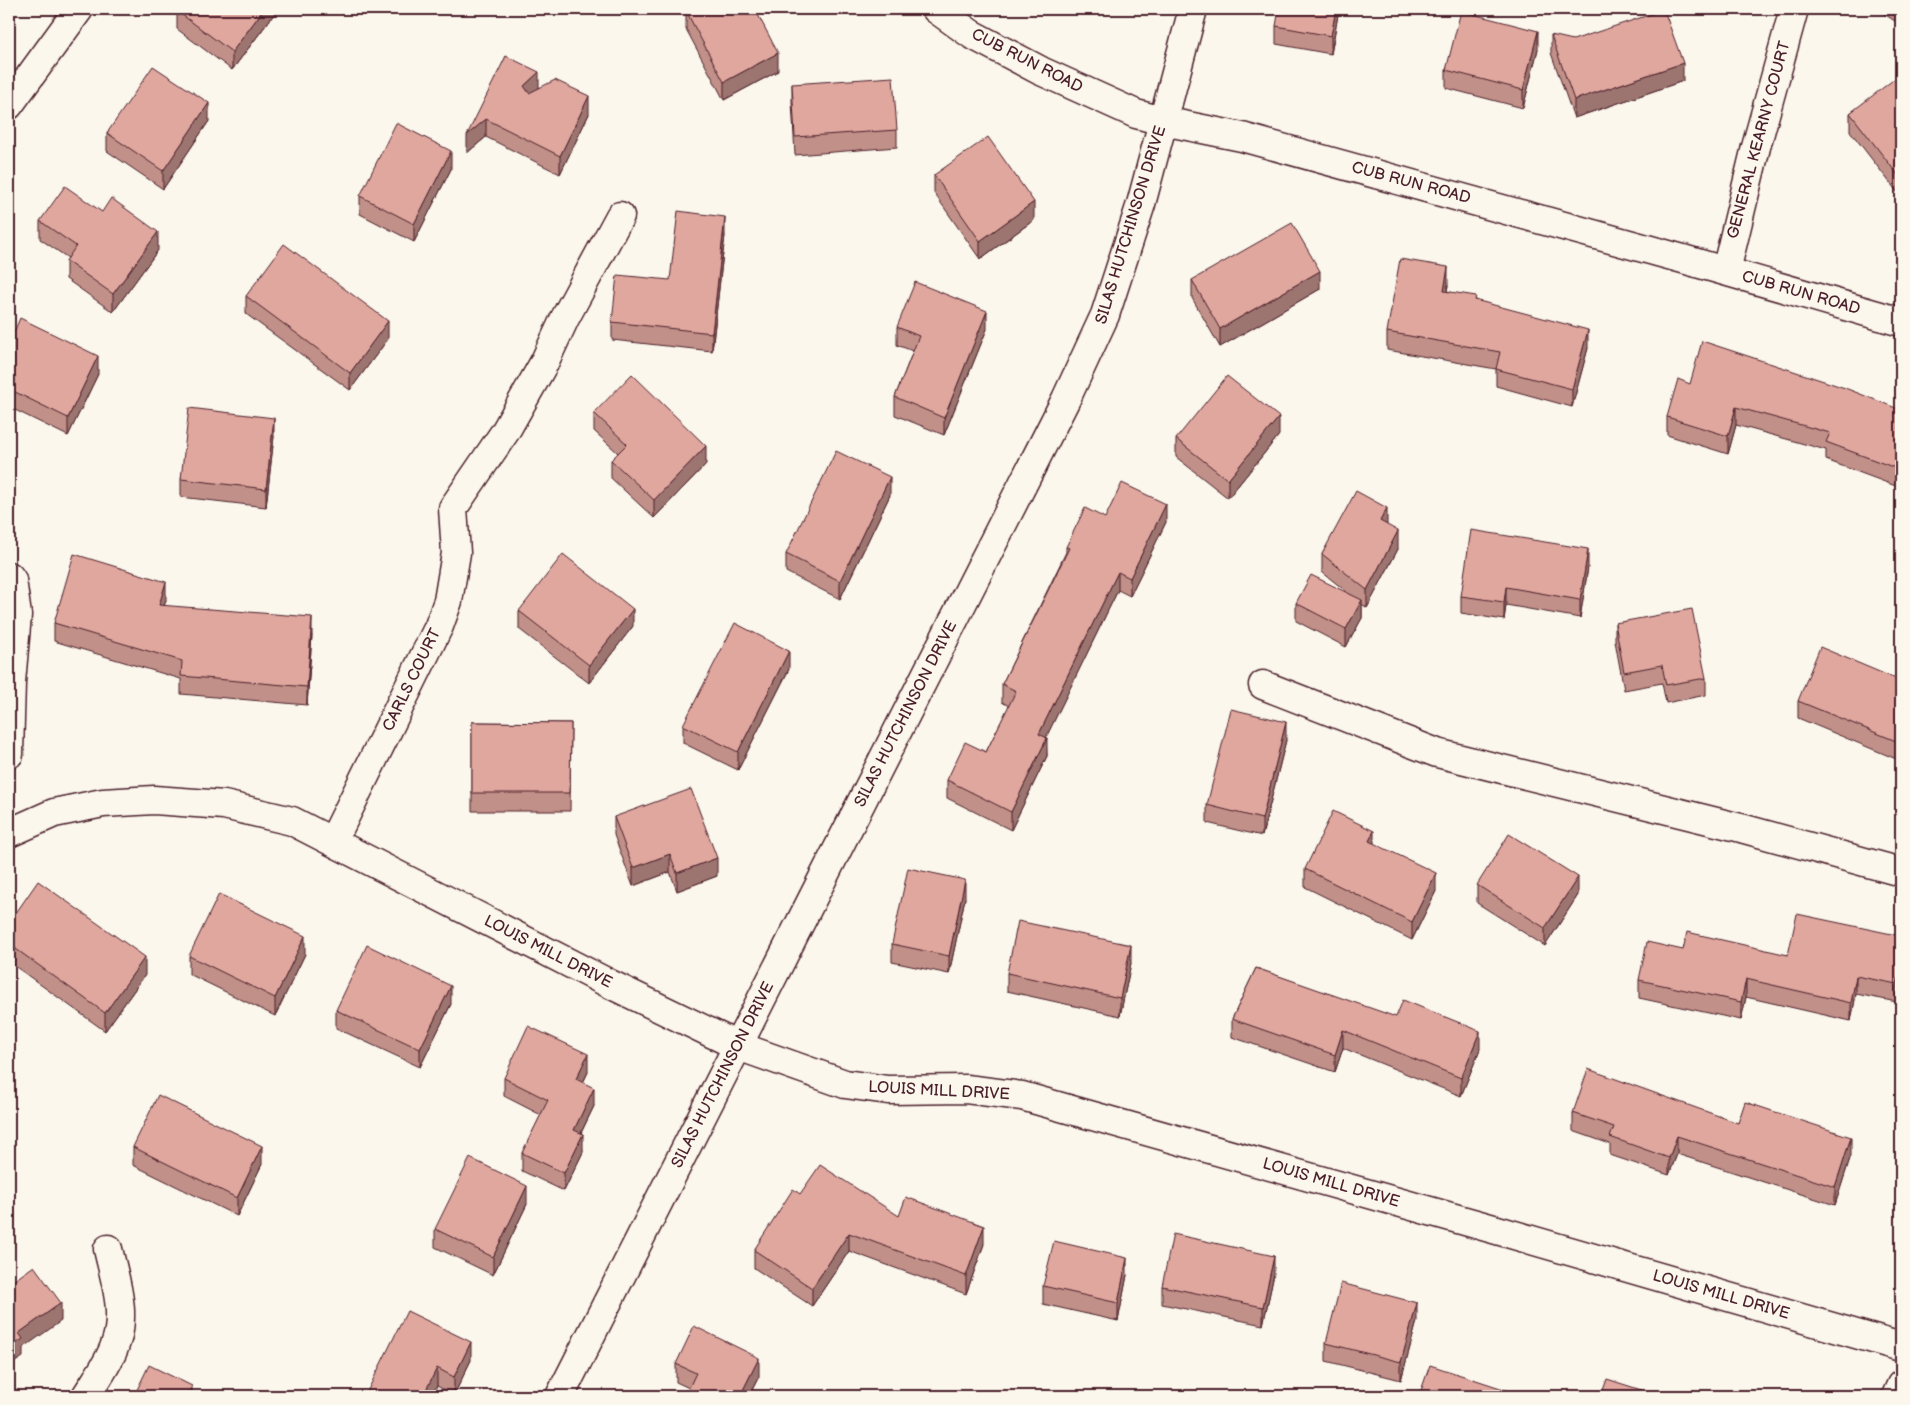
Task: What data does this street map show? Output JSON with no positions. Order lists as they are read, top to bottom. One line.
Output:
{"streets":{"street":["CUB RUN ROAD","GENERAL KEARNY COURT","SILAS HUTCHINSON DRIVE","CARLS COURT","LOUIS MILL DRIVE"]},"crossings":[["CUB RUN ROAD","GENERAL KEARNY COURT"],["CUB RUN ROAD","SILAS HUTCHINSON DRIVE"],["SILAS HUTCHINSON DRIVE","LOUIS MILL DRIVE"],["CARLS COURT","LOUIS MILL DRIVE"]]}
